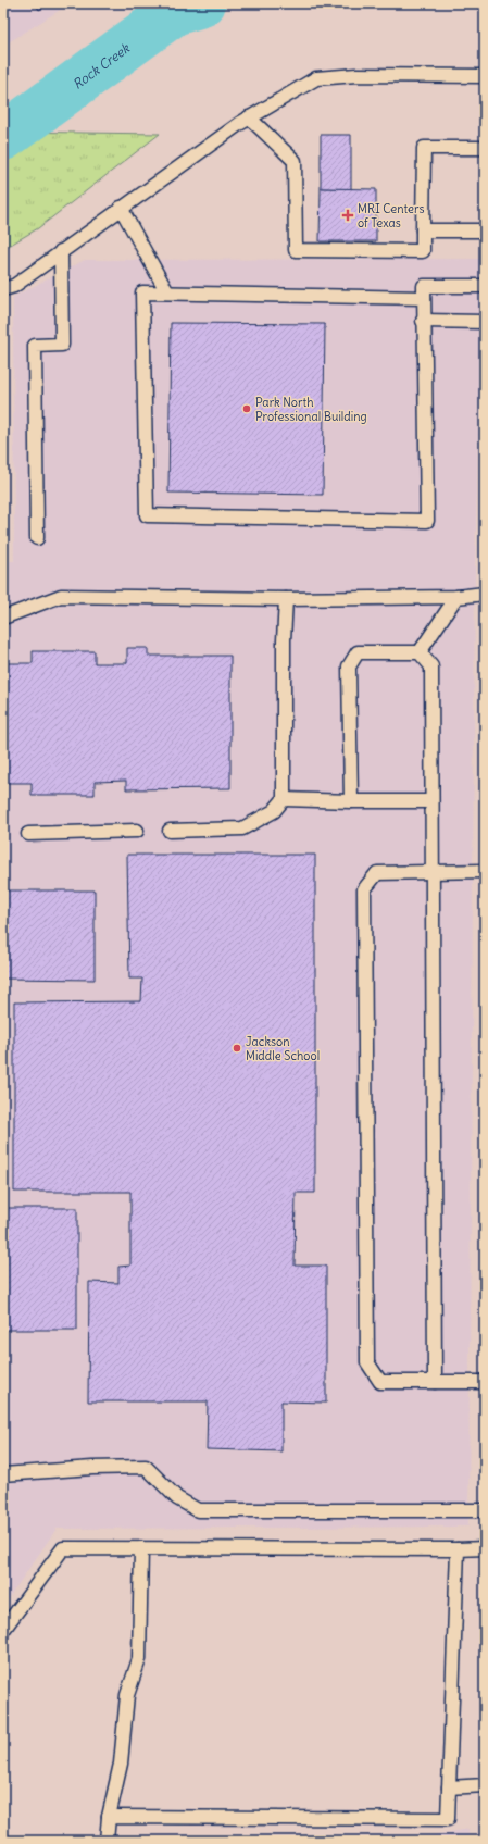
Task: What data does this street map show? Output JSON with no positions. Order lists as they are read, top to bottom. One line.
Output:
{"water":["Rock Creek"],"places":{"health":["MRI Centers of Texas"],"other":["Park North Professional Building","Jackson Middle School"]}}
